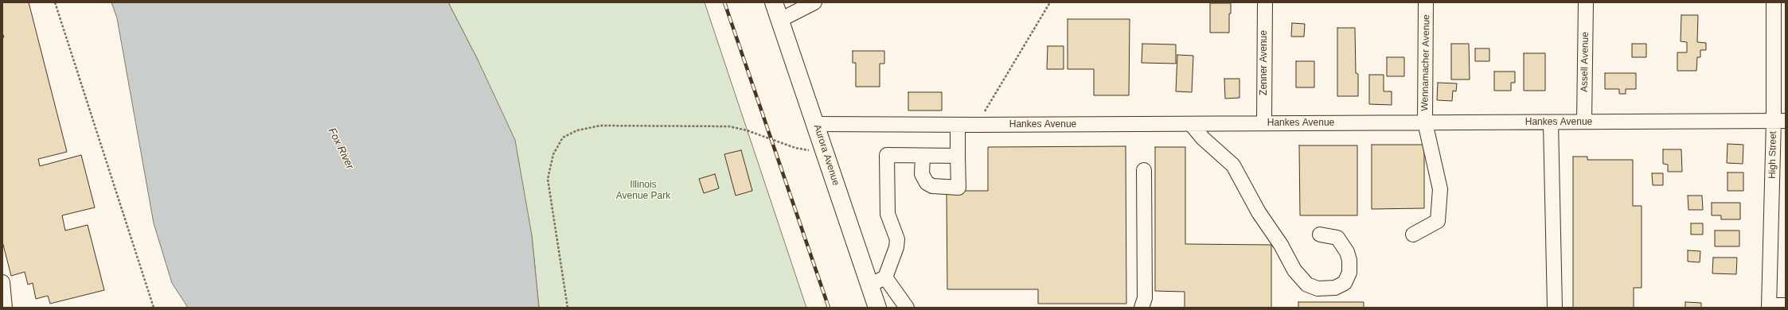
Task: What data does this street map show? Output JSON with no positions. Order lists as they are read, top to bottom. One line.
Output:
{"streets":{"main road":["Aurora Avenue"],"street":["Assell Avenue","Zenner Avenue","Wennamacher Avenue","Hankes Avenue","High Street"]},"crossings":[["Assell Avenue","Hankes Avenue"],["Zenner Avenue","Hankes Avenue"],["Wennamacher Avenue","Hankes Avenue"],["Hankes Avenue","Aurora Avenue"],["Hankes Avenue","High Street"]],"water":["Fox River"],"parks":["Illinois Avenue Park"]}
